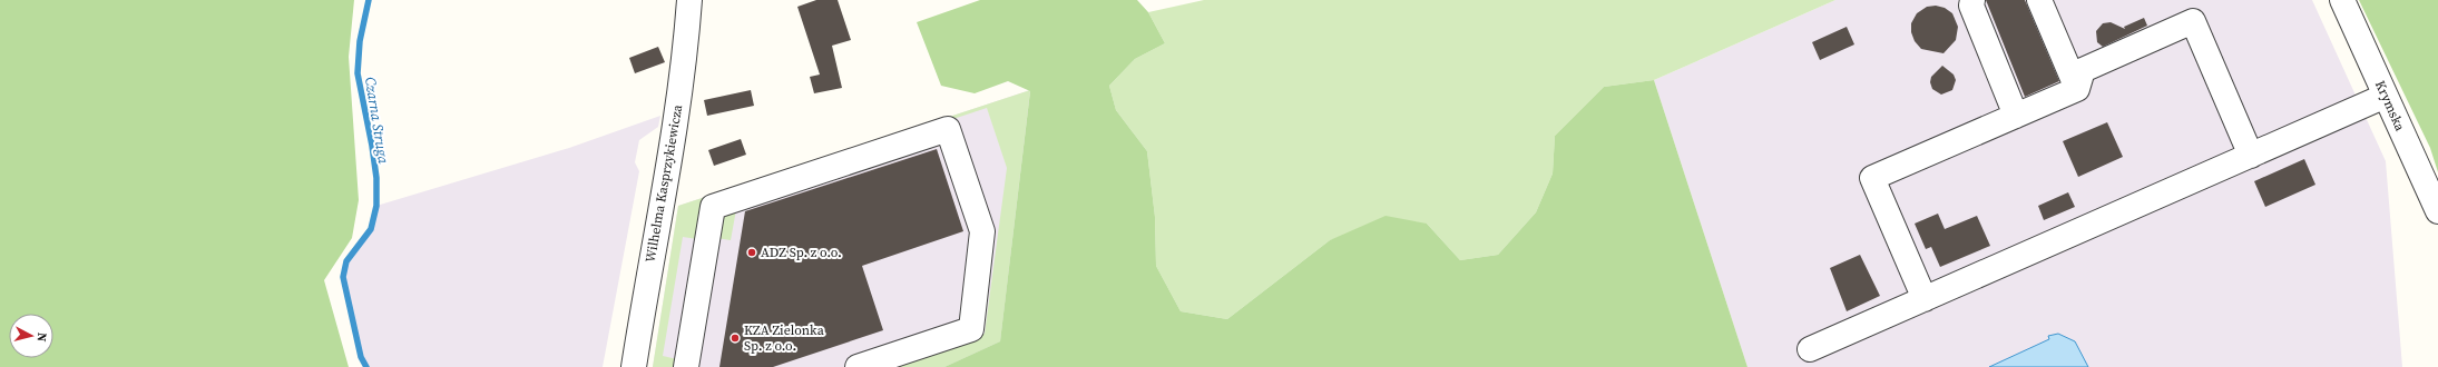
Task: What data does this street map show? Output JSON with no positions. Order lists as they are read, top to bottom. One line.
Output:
{"streets":{"street":["Krymska","Wilhelma Kasprzykiewicza"]},"water":["Czarna Struga"],"places":["ADZ Sp. z o.o.","KZA Zielonka Sp. z o.o."],"north":"right"}
